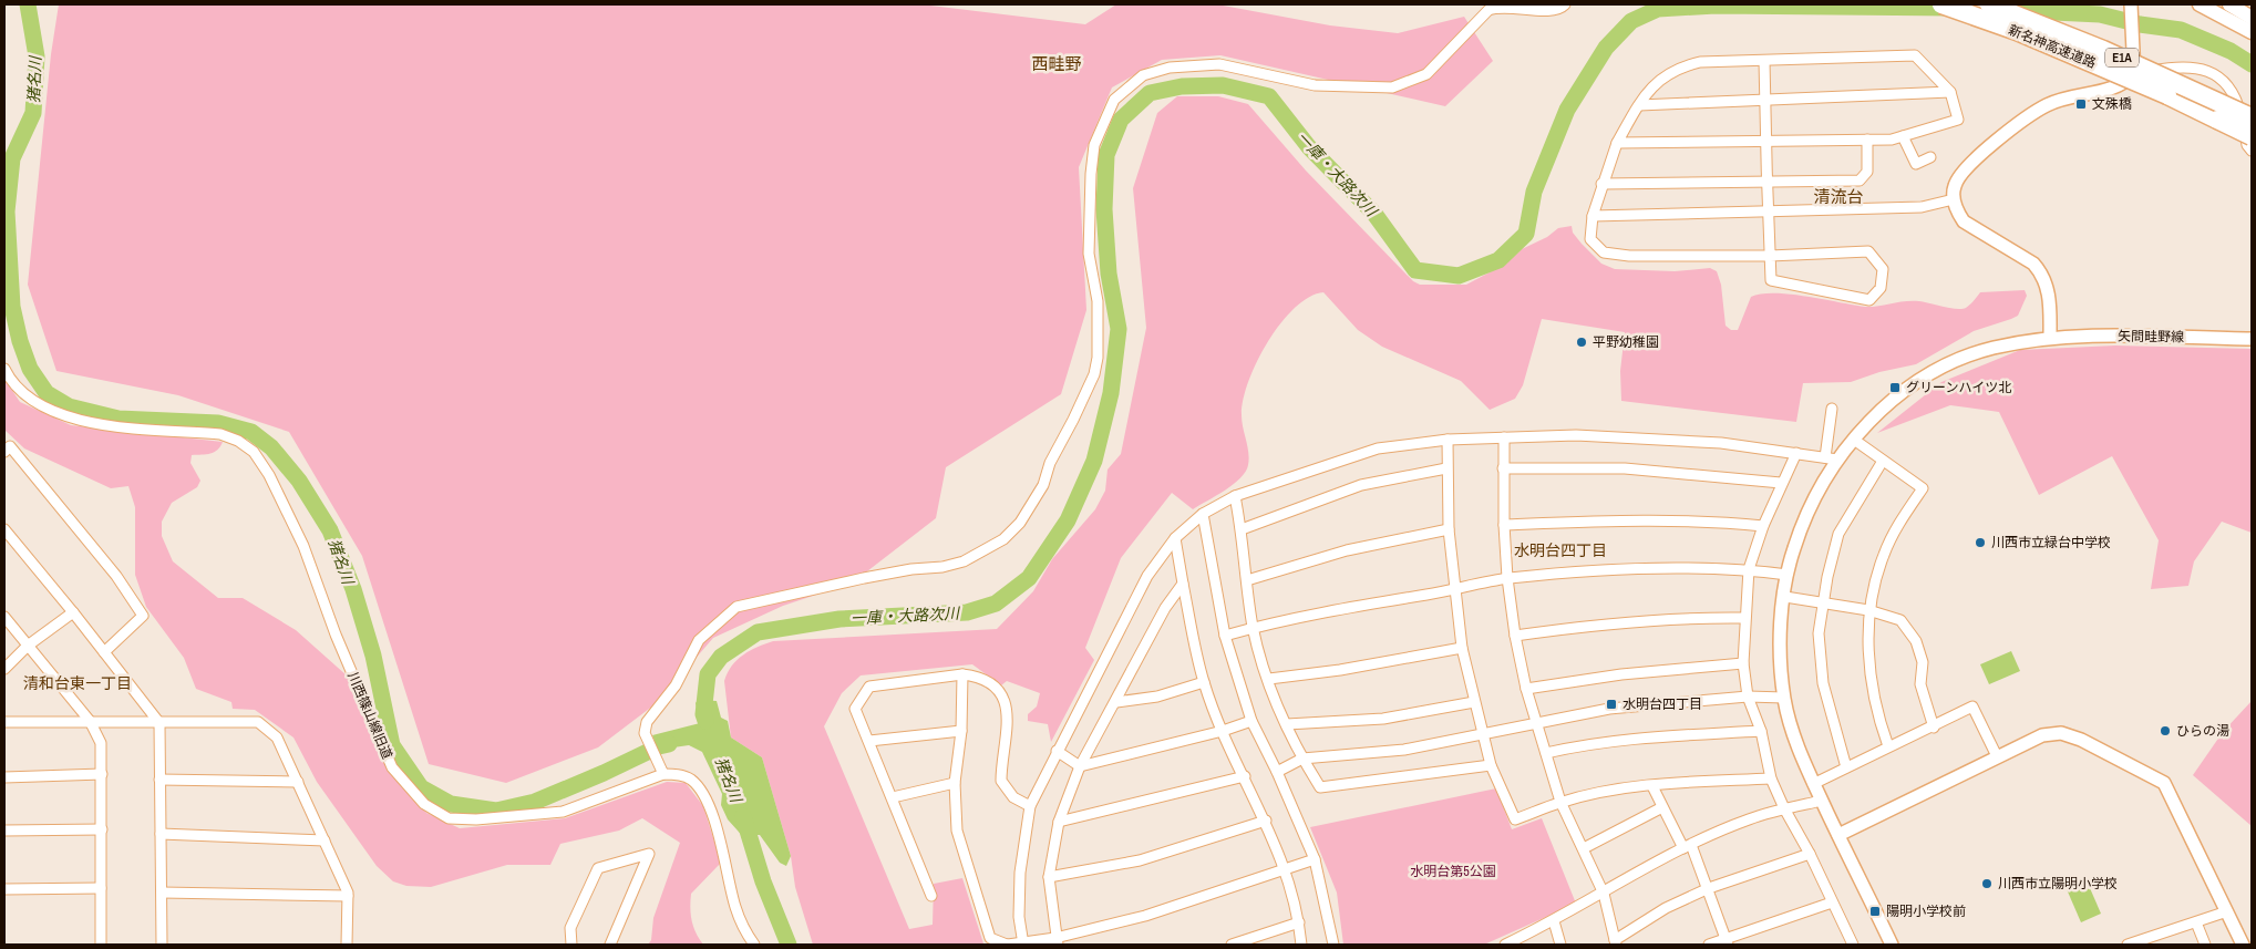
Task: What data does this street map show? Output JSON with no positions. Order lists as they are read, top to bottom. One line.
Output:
{"streets":{"highway":["新名神高速道路","E1A"],"street":["矢問畦野線","川西篠山線旧道"]},"districts":["西畦野","清流台","水明台四丁目","清和台東一丁目"],"water":["猪名川","一庫・大路次川"],"parks":["水明台第5公園"],"places":{"transit":["文殊橋","グリーンハイツ北","水明台四丁目","陽明小学校前"],"other":["平野幼稚園","川西市立緑台中学校","ひらの湯","川西市立陽明小学校"]}}
